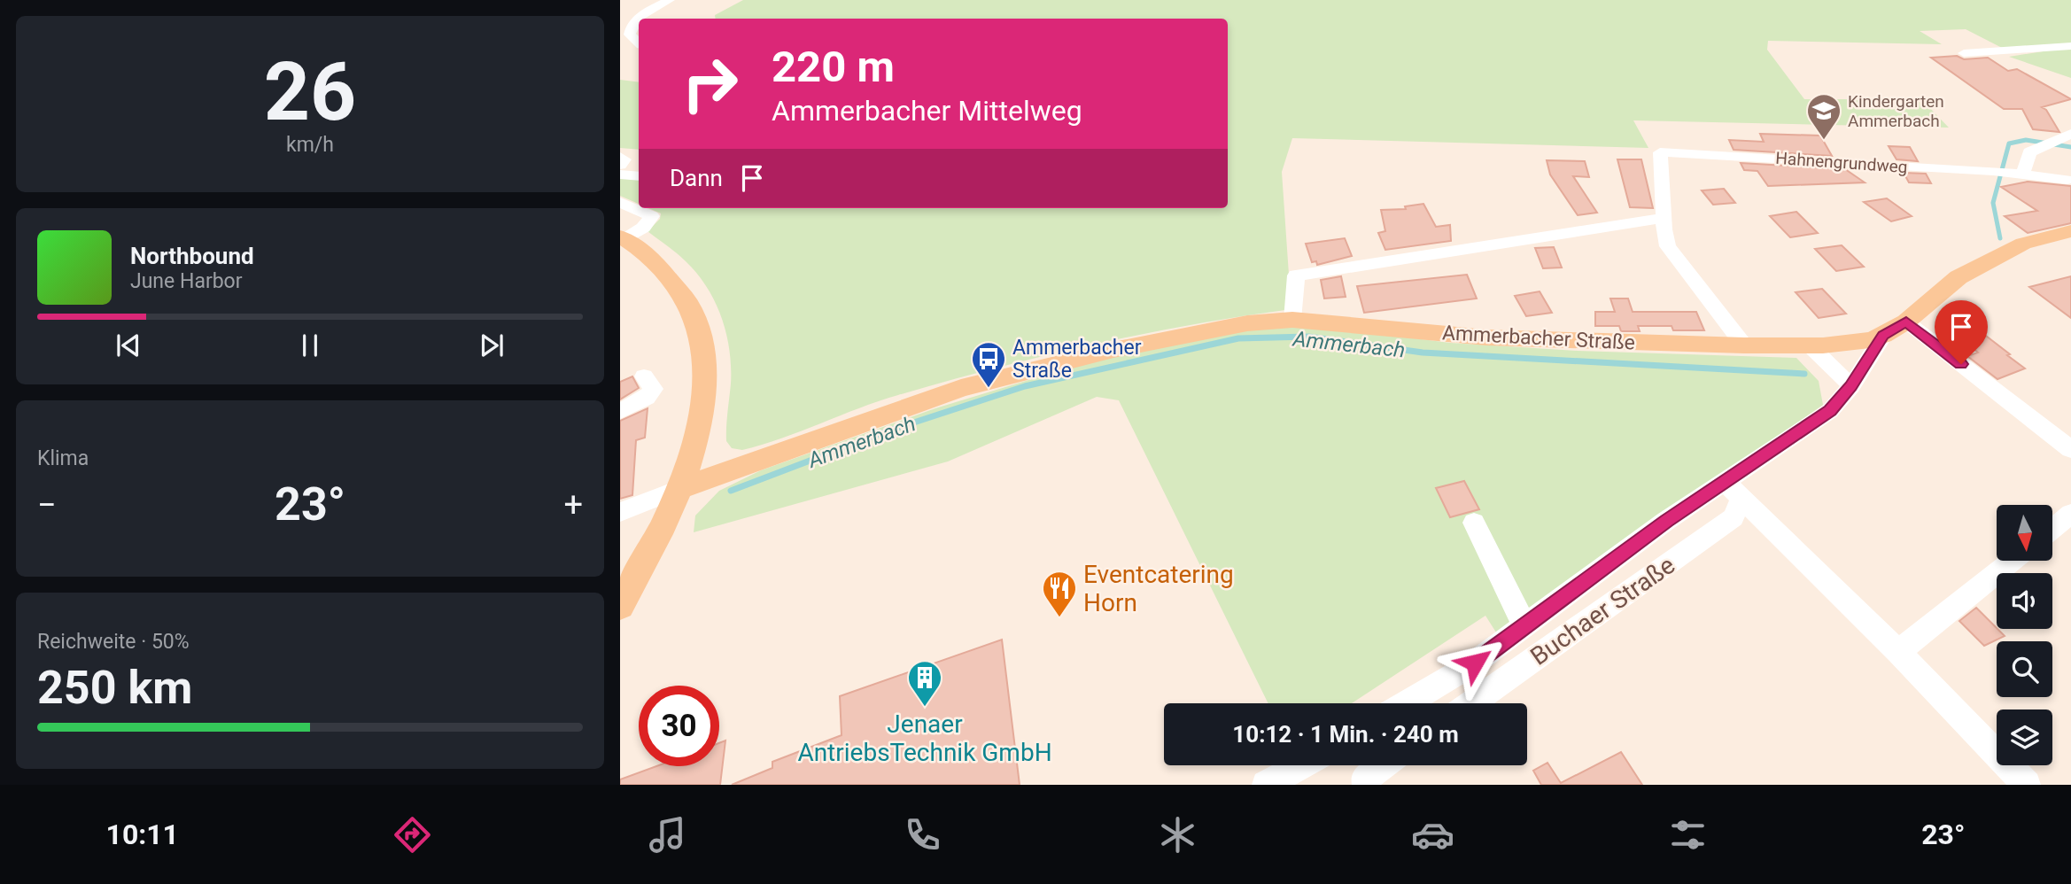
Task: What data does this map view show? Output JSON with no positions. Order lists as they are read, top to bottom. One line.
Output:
{"streets":{"main road":["Ammerbacher Straße"],"street":["Hahnengrundweg","Buchaer Straße"]},"crossings":[["Ammerbacher Straße","Buchaer Straße"]],"water":["Ammerbach"],"places":{"school or university":["Kindergarten Ammerbach"],"bus stop":["Ammerbacher Straße"],"restaurant":["Eventcatering Horn"],"building":["Jenaer AntriebsTechnik GmbH"]},"north":"bottom","page":{"tile":[["26","km/h"],"Klima",["Reichweite · 50%","250 km"]],"turn":["220 m","Ammerbacher Mittelweg"],"then":"Dann","song":["Northbound","June Harbor"],"heat":["−","23°","+"],"limit":"30","trip":"10:12 · 1 Min. · 240 m","tabs":["10:11","23°"]}}
